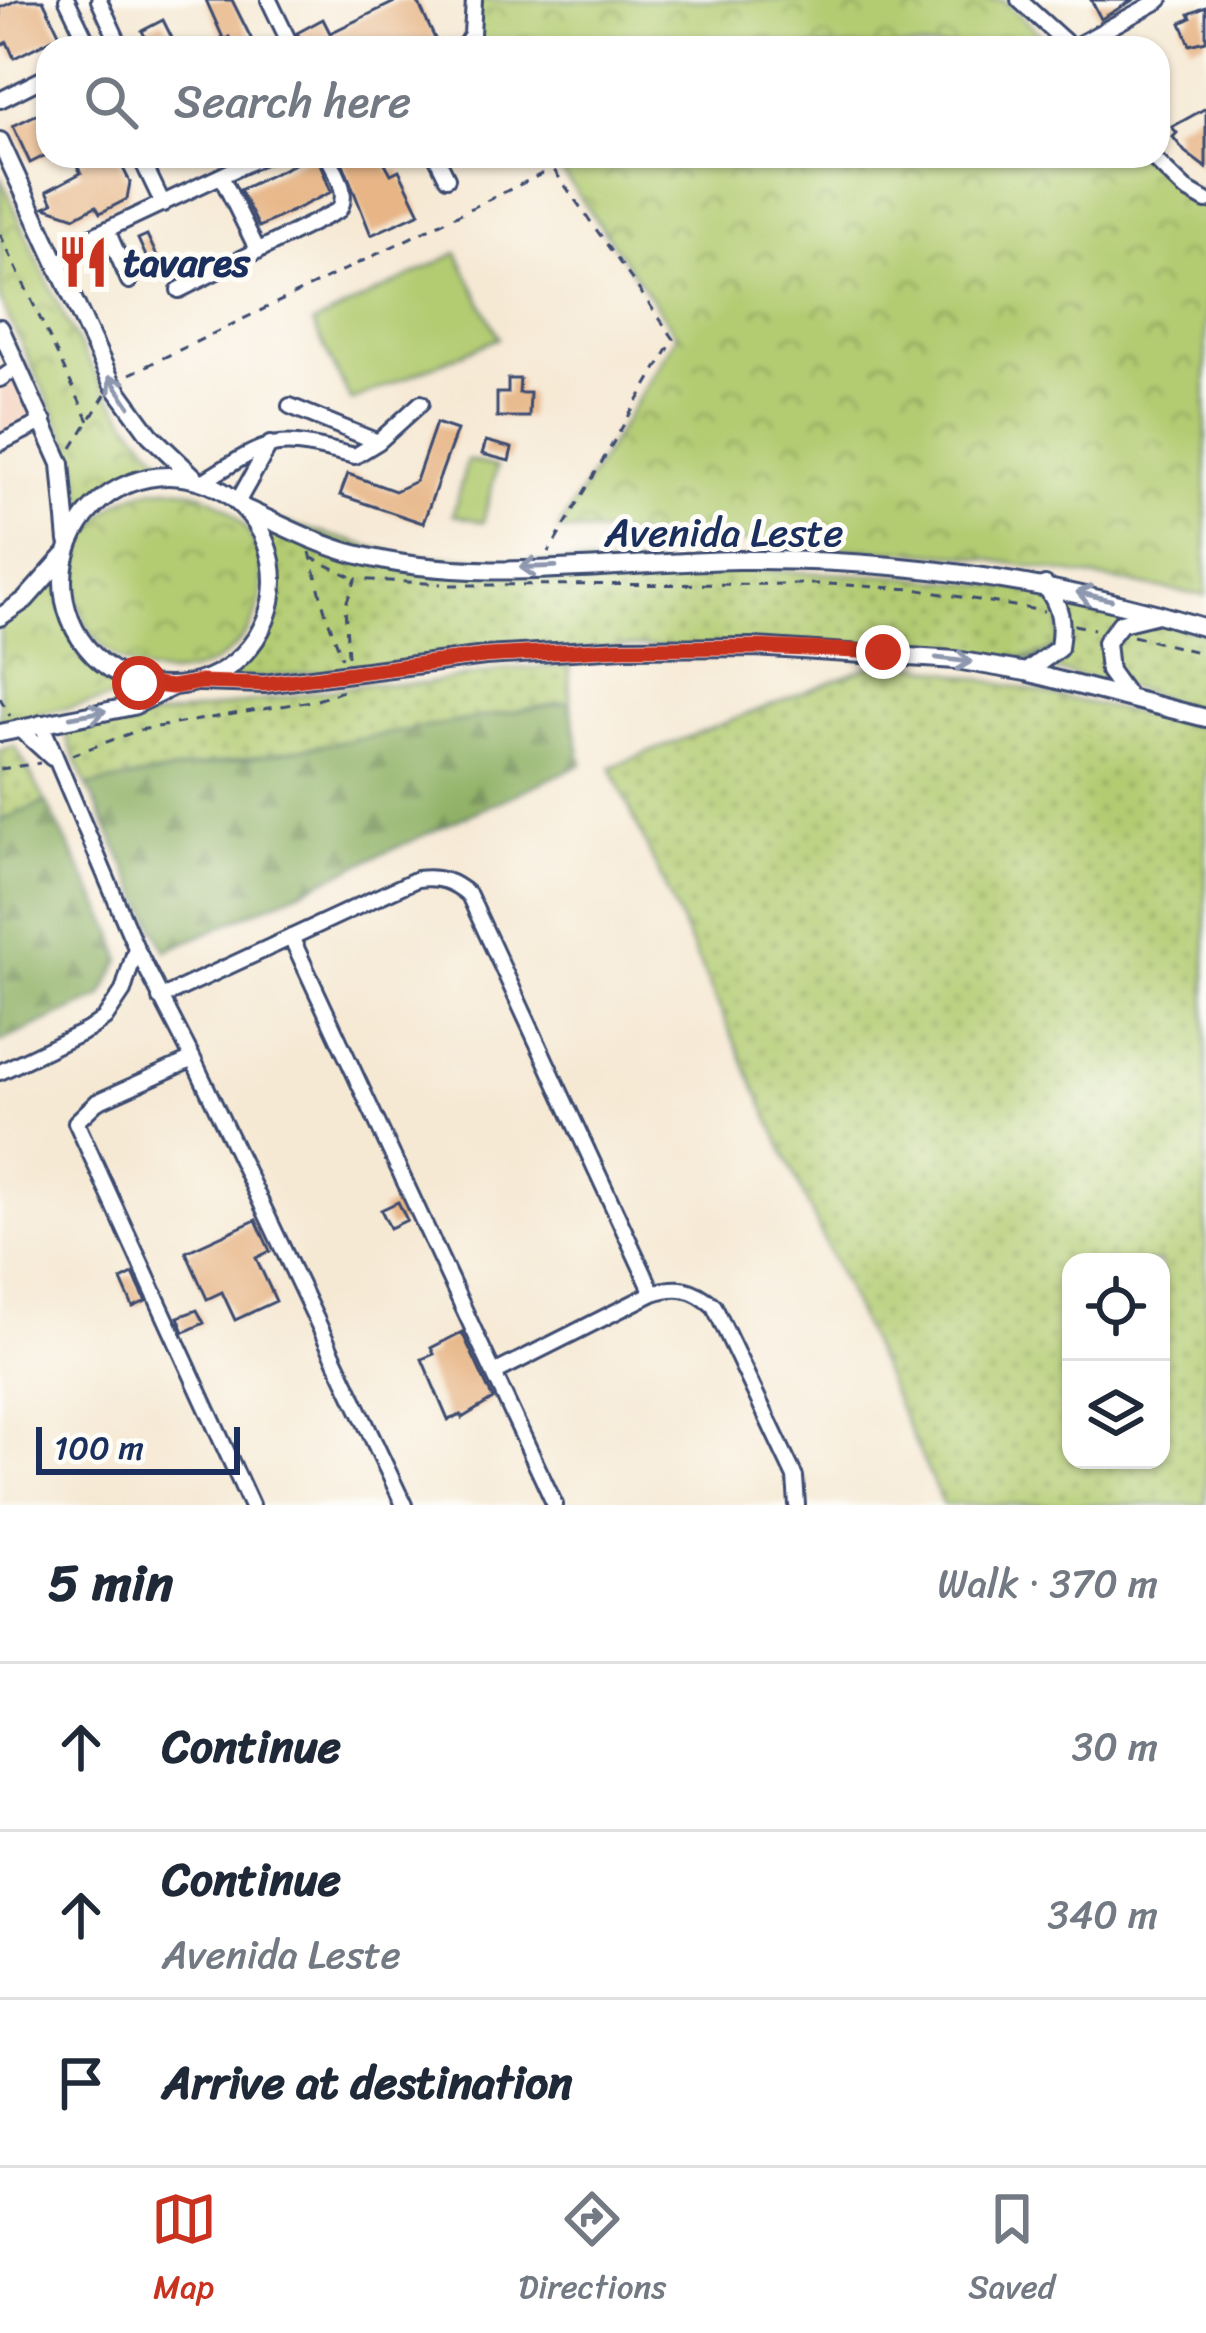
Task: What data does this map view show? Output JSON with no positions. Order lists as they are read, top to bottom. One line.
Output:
{"streets":{"main road":["Avenida Leste"]},"places":{"restaurant":["tavares"]},"scale_bar":"100 m","page":{"search":"Search here","scale":"100 m","heading":["5 min","Walk · 370 m"],"list":[["Continue","30 m"],["Continue","Avenida Leste","340 m"],"Arrive at destination"],"nav":["Map","Directions","Saved"]}}
